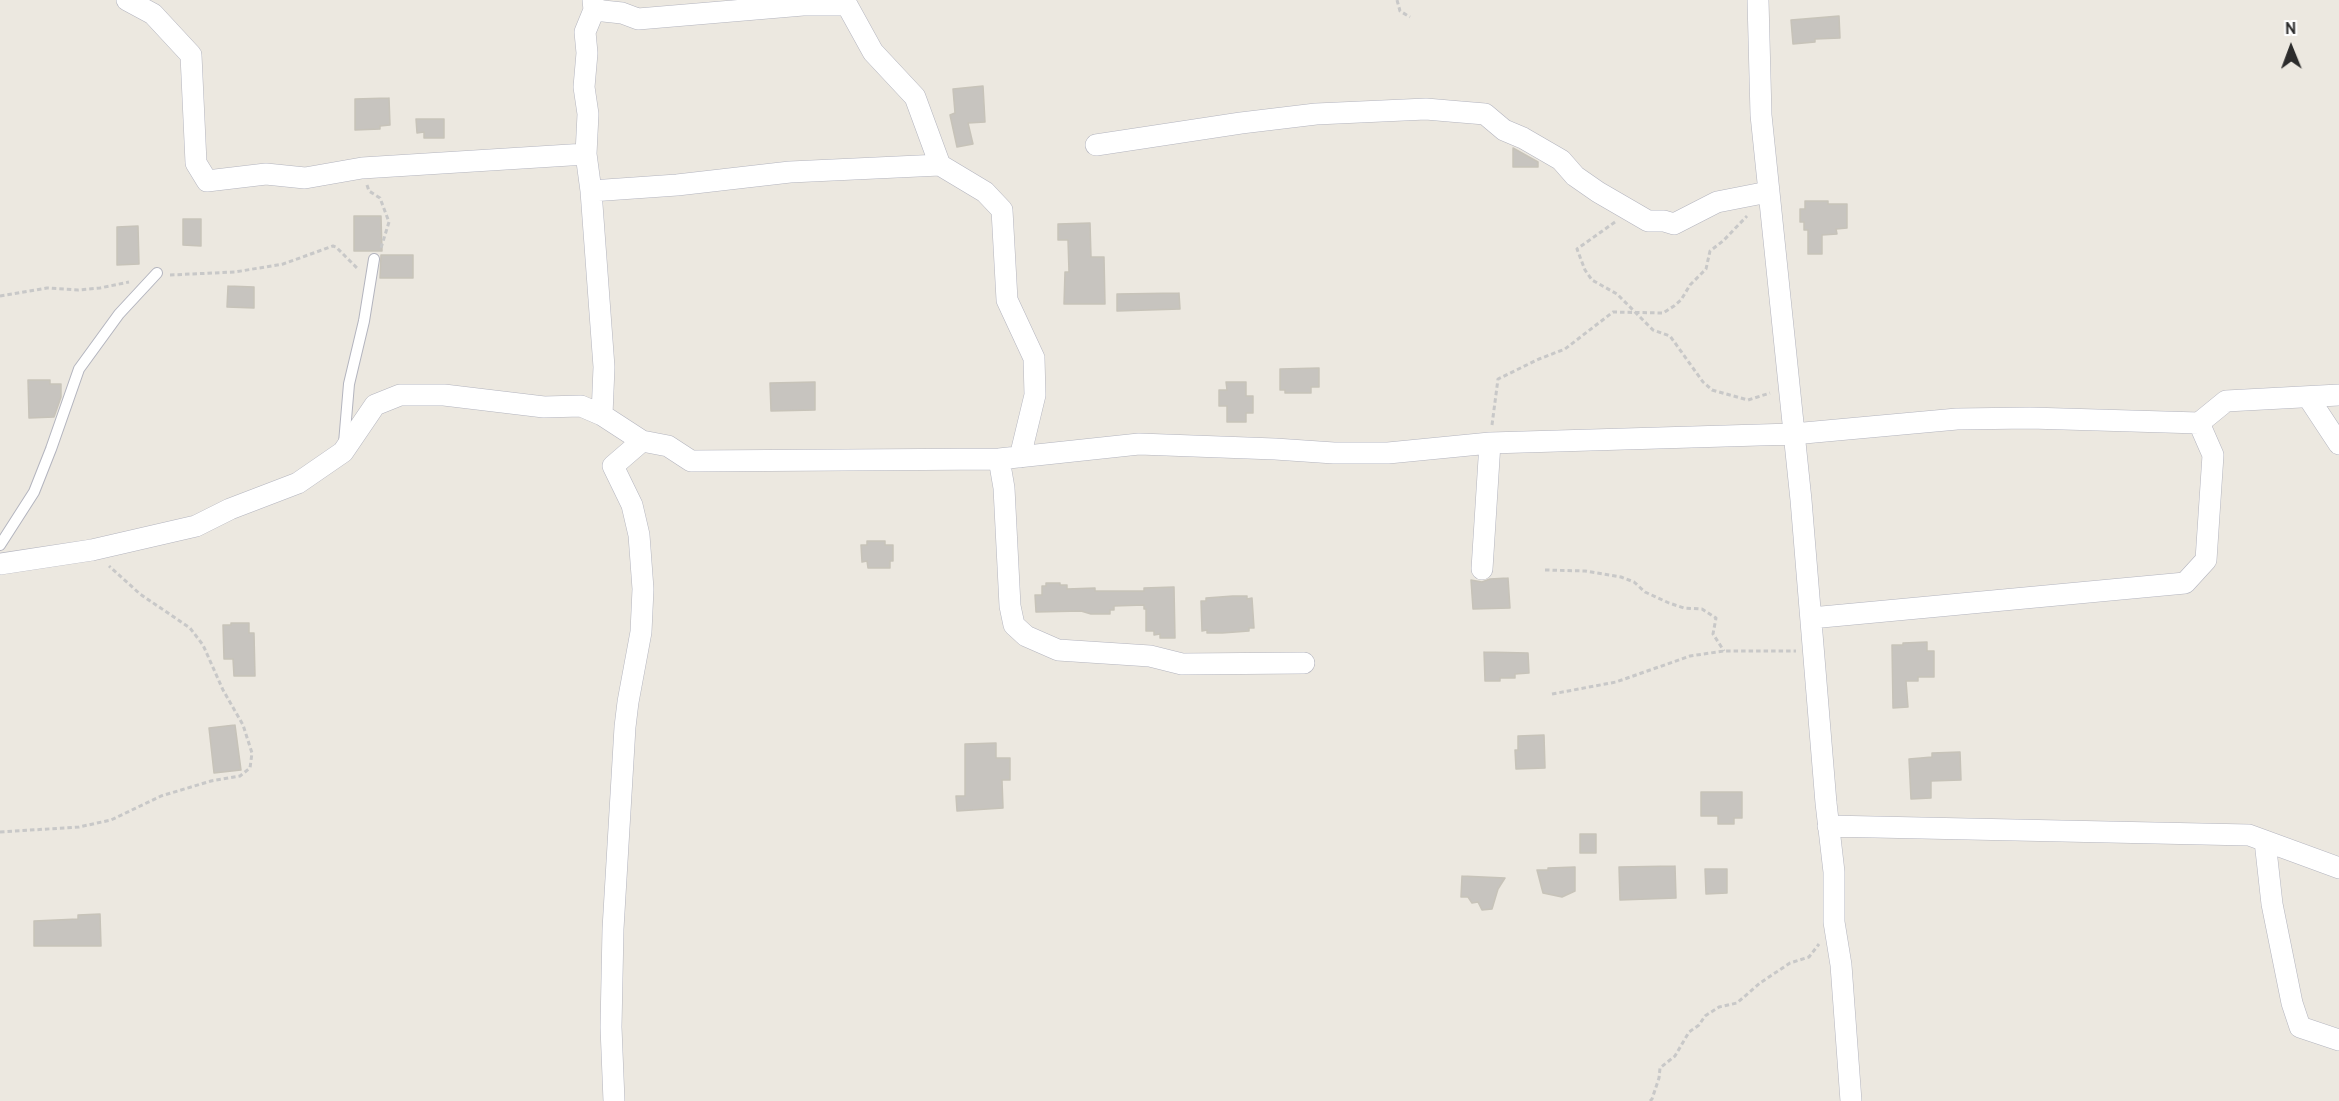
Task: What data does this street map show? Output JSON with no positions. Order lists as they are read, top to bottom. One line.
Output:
{"north":"top"}
